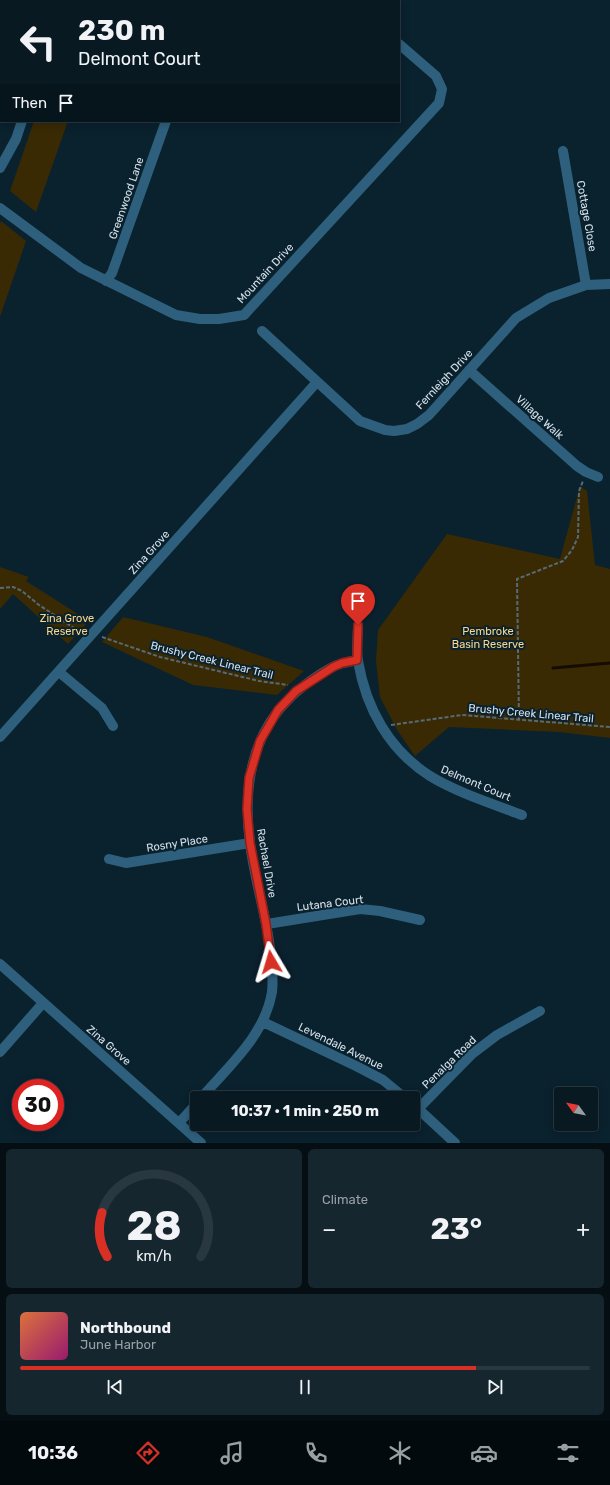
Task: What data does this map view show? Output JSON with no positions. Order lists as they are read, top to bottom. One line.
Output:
{"streets":{"street":["Greenwood Lane","Cottage Close","Mountain Drive","Fernleigh Drive","Village Walk","Zina Grove","Delmont Court","Rosny Place","Rachael Drive","Lutana Court","Levendale Avenue","Penalga Road"],"path":["Brushy Creek Linear Trail"]},"crossings":[["Greenwood Lane","Mountain Drive"],["Cottage Close","Fernleigh Drive"],["Fernleigh Drive","Village Walk"],["Fernleigh Drive","Zina Grove"],["Zina Grove","Brushy Creek Linear Trail"],["Brushy Creek Linear Trail","Delmont Court"],["Brushy Creek Linear Trail","Rachael Drive"],["Delmont Court","Rachael Drive"],["Rosny Place","Rachael Drive"],["Rachael Drive","Lutana Court"],["Rachael Drive","Levendale Avenue"]],"parks":["Zina Grove Reserve","Pembroke Basin Reserve"],"north":"top left","page":{"turn":["230 m","Delmont Court"],"then":"Then","limit":"30","trip":"10:37 · 1 min · 250 m","tile":"Climate","heat":["−","23°","+"],"song":["Northbound","June Harbor"],"tabs":"10:36","gauge":["28","km/h"]}}
